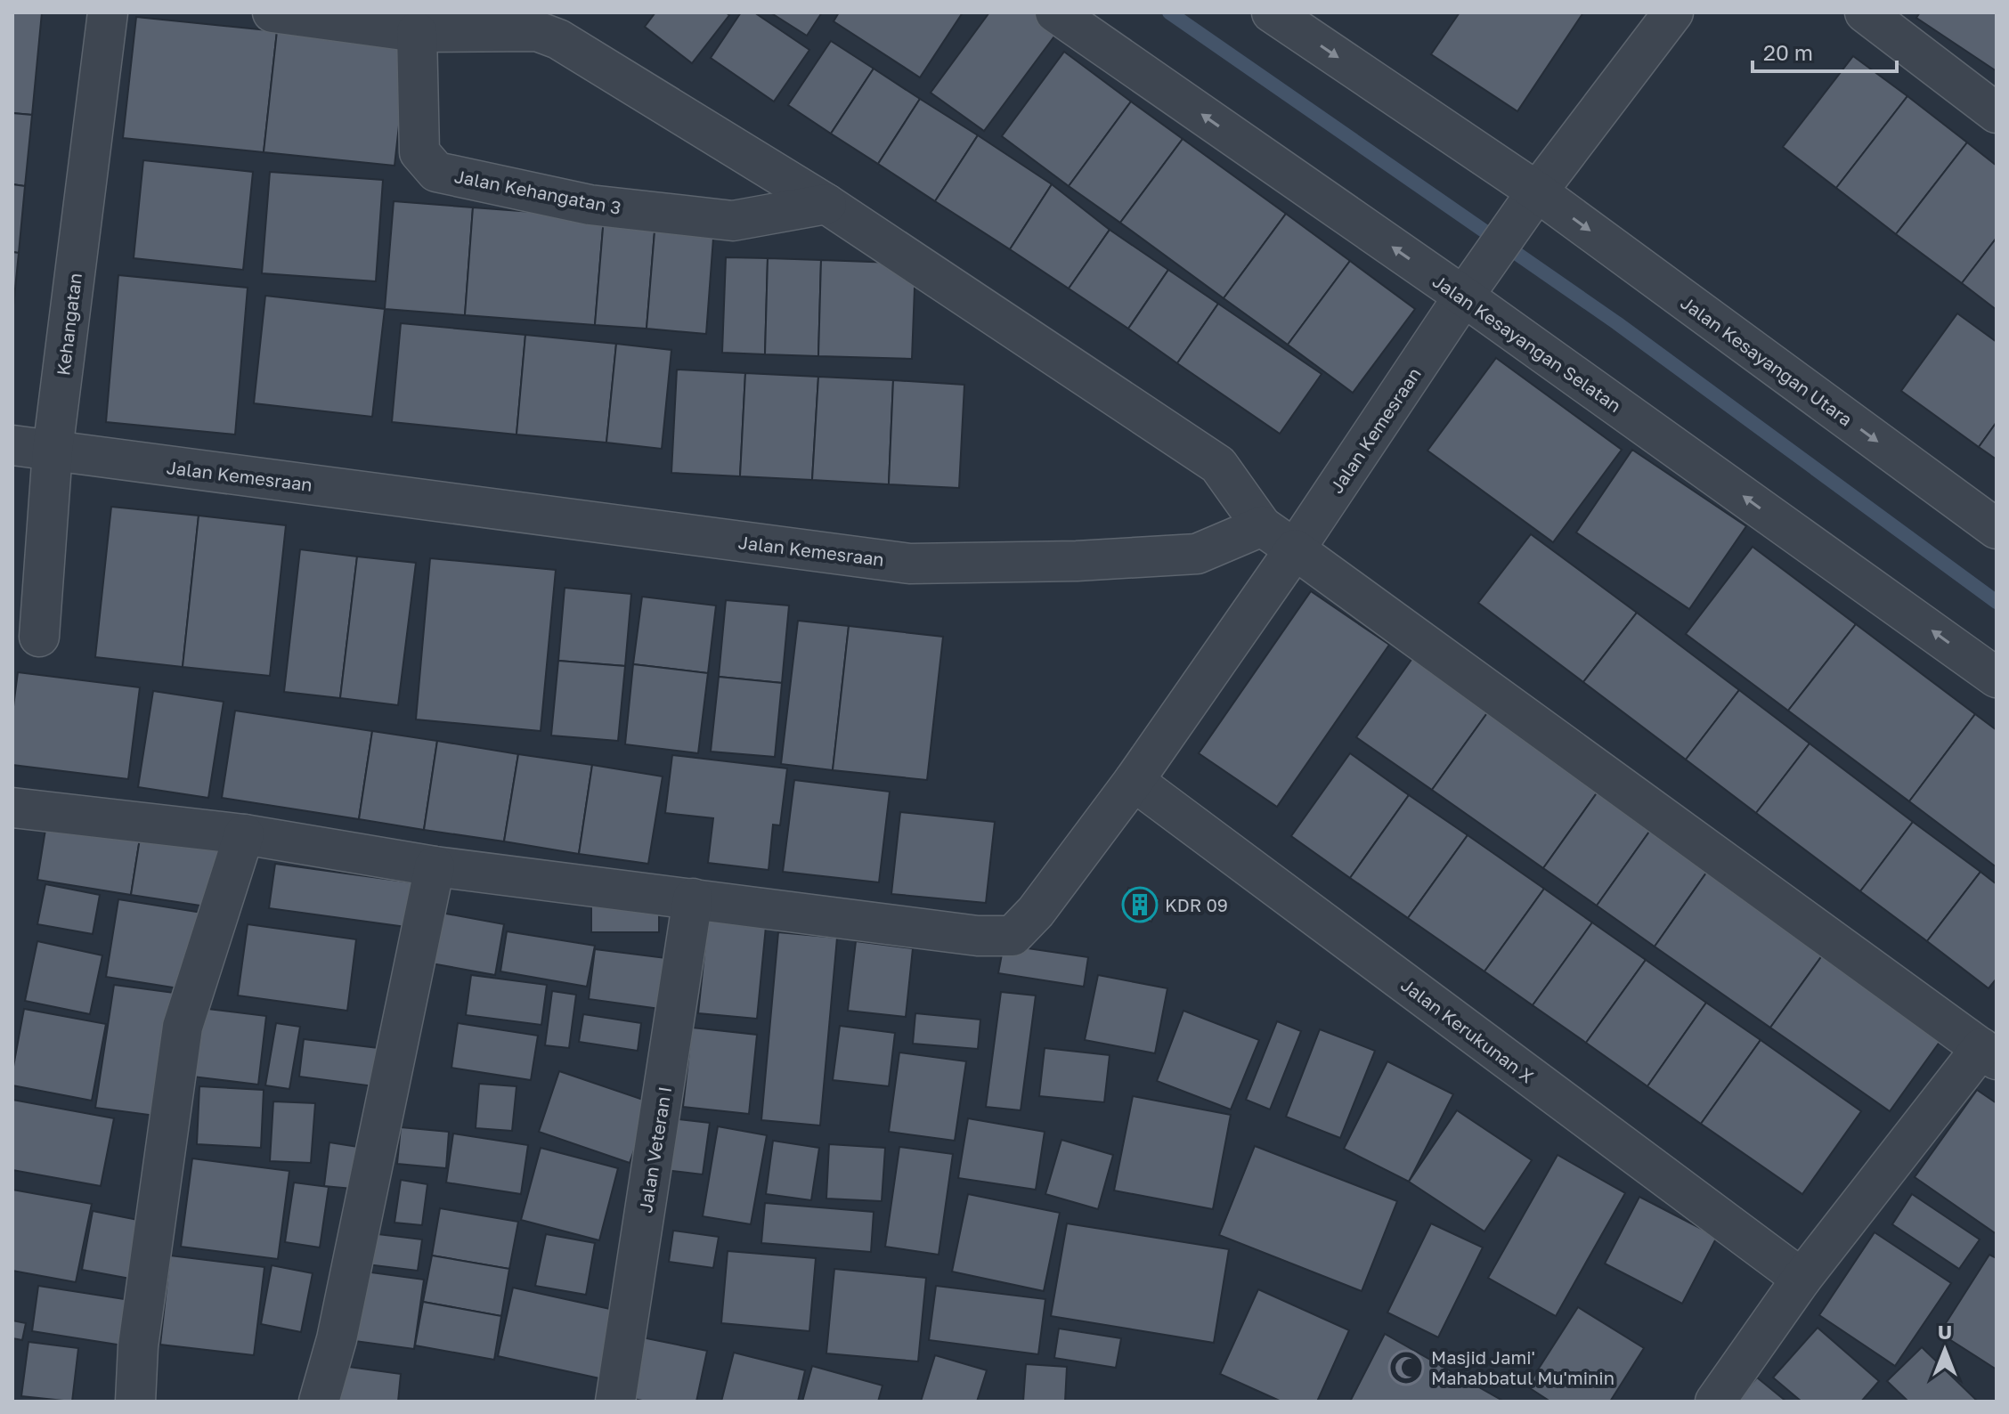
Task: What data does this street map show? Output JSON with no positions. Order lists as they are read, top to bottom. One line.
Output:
{"streets":{"street":["Jalan Kehangatan 3","Kehangatan","Jalan Kesayangan Selatan","Jalan Kesayangan Utara","Jalan Kemesraan","Jalan Kerukunan X","Jalan Veteran I"]},"crossings":[["Kehangatan","Jalan Kemesraan"],["Jalan Kesayangan Selatan","Jalan Kemesraan"],["Jalan Kemesraan","Jalan Kerukunan X"],["Jalan Kemesraan","Jalan Veteran I"]],"one_way":["Jalan Kesayangan Utara"],"places":{"building":["KDR 09"],"mosque":["Masjid Jami' Mahabbatul Mu'minin"]},"scale_bar":"20 m","north":"top"}
